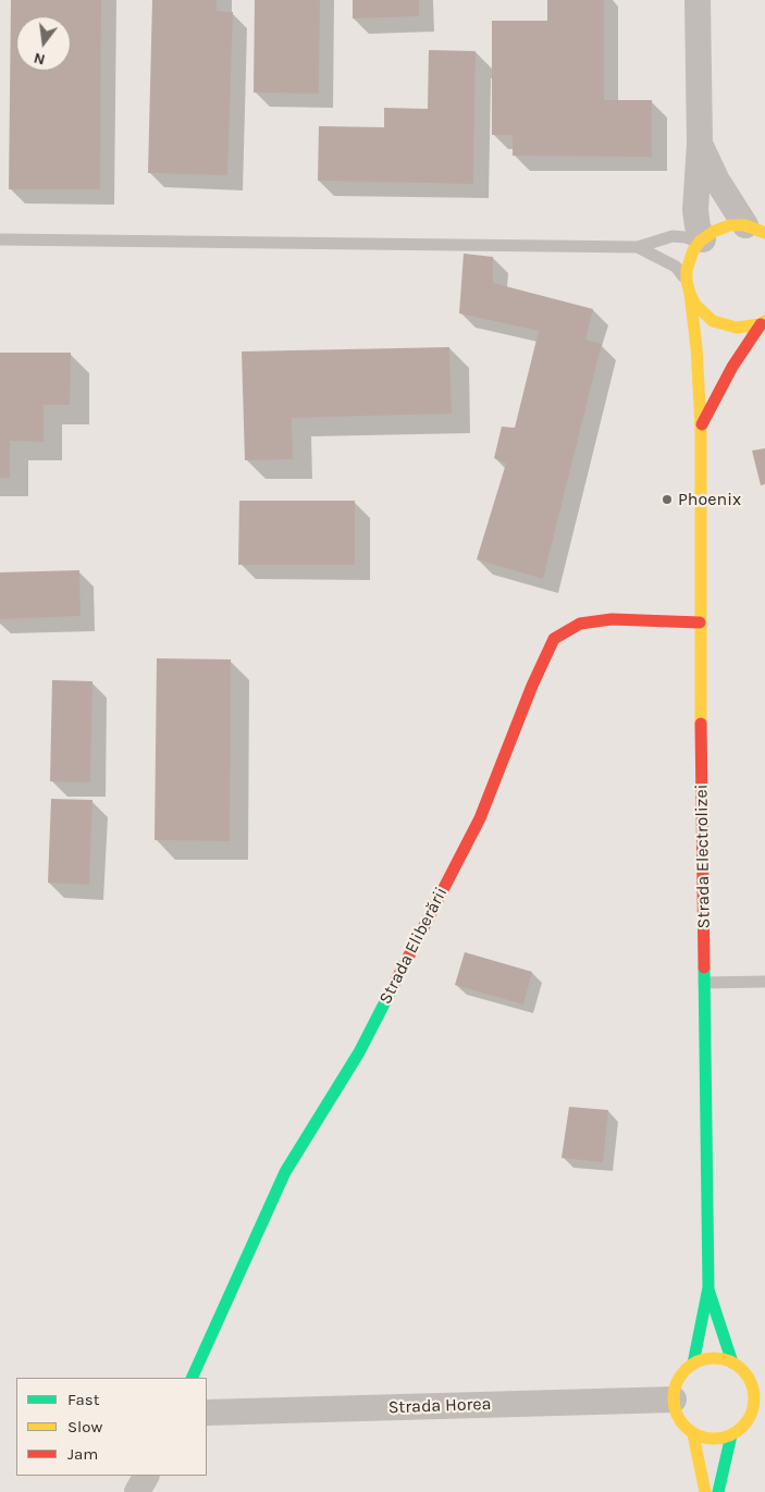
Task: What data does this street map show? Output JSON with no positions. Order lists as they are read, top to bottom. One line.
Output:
{"streets":{"street":["Strada Electrolizei","Strada Eliberării","Strada Horea"]},"crossings":[["Strada Electrolizei","Strada Eliberării"],["Strada Electrolizei","Strada Horea"]],"places":["Phoenix"],"legend":["Fast","Slow","Jam"],"north":"bottom"}
